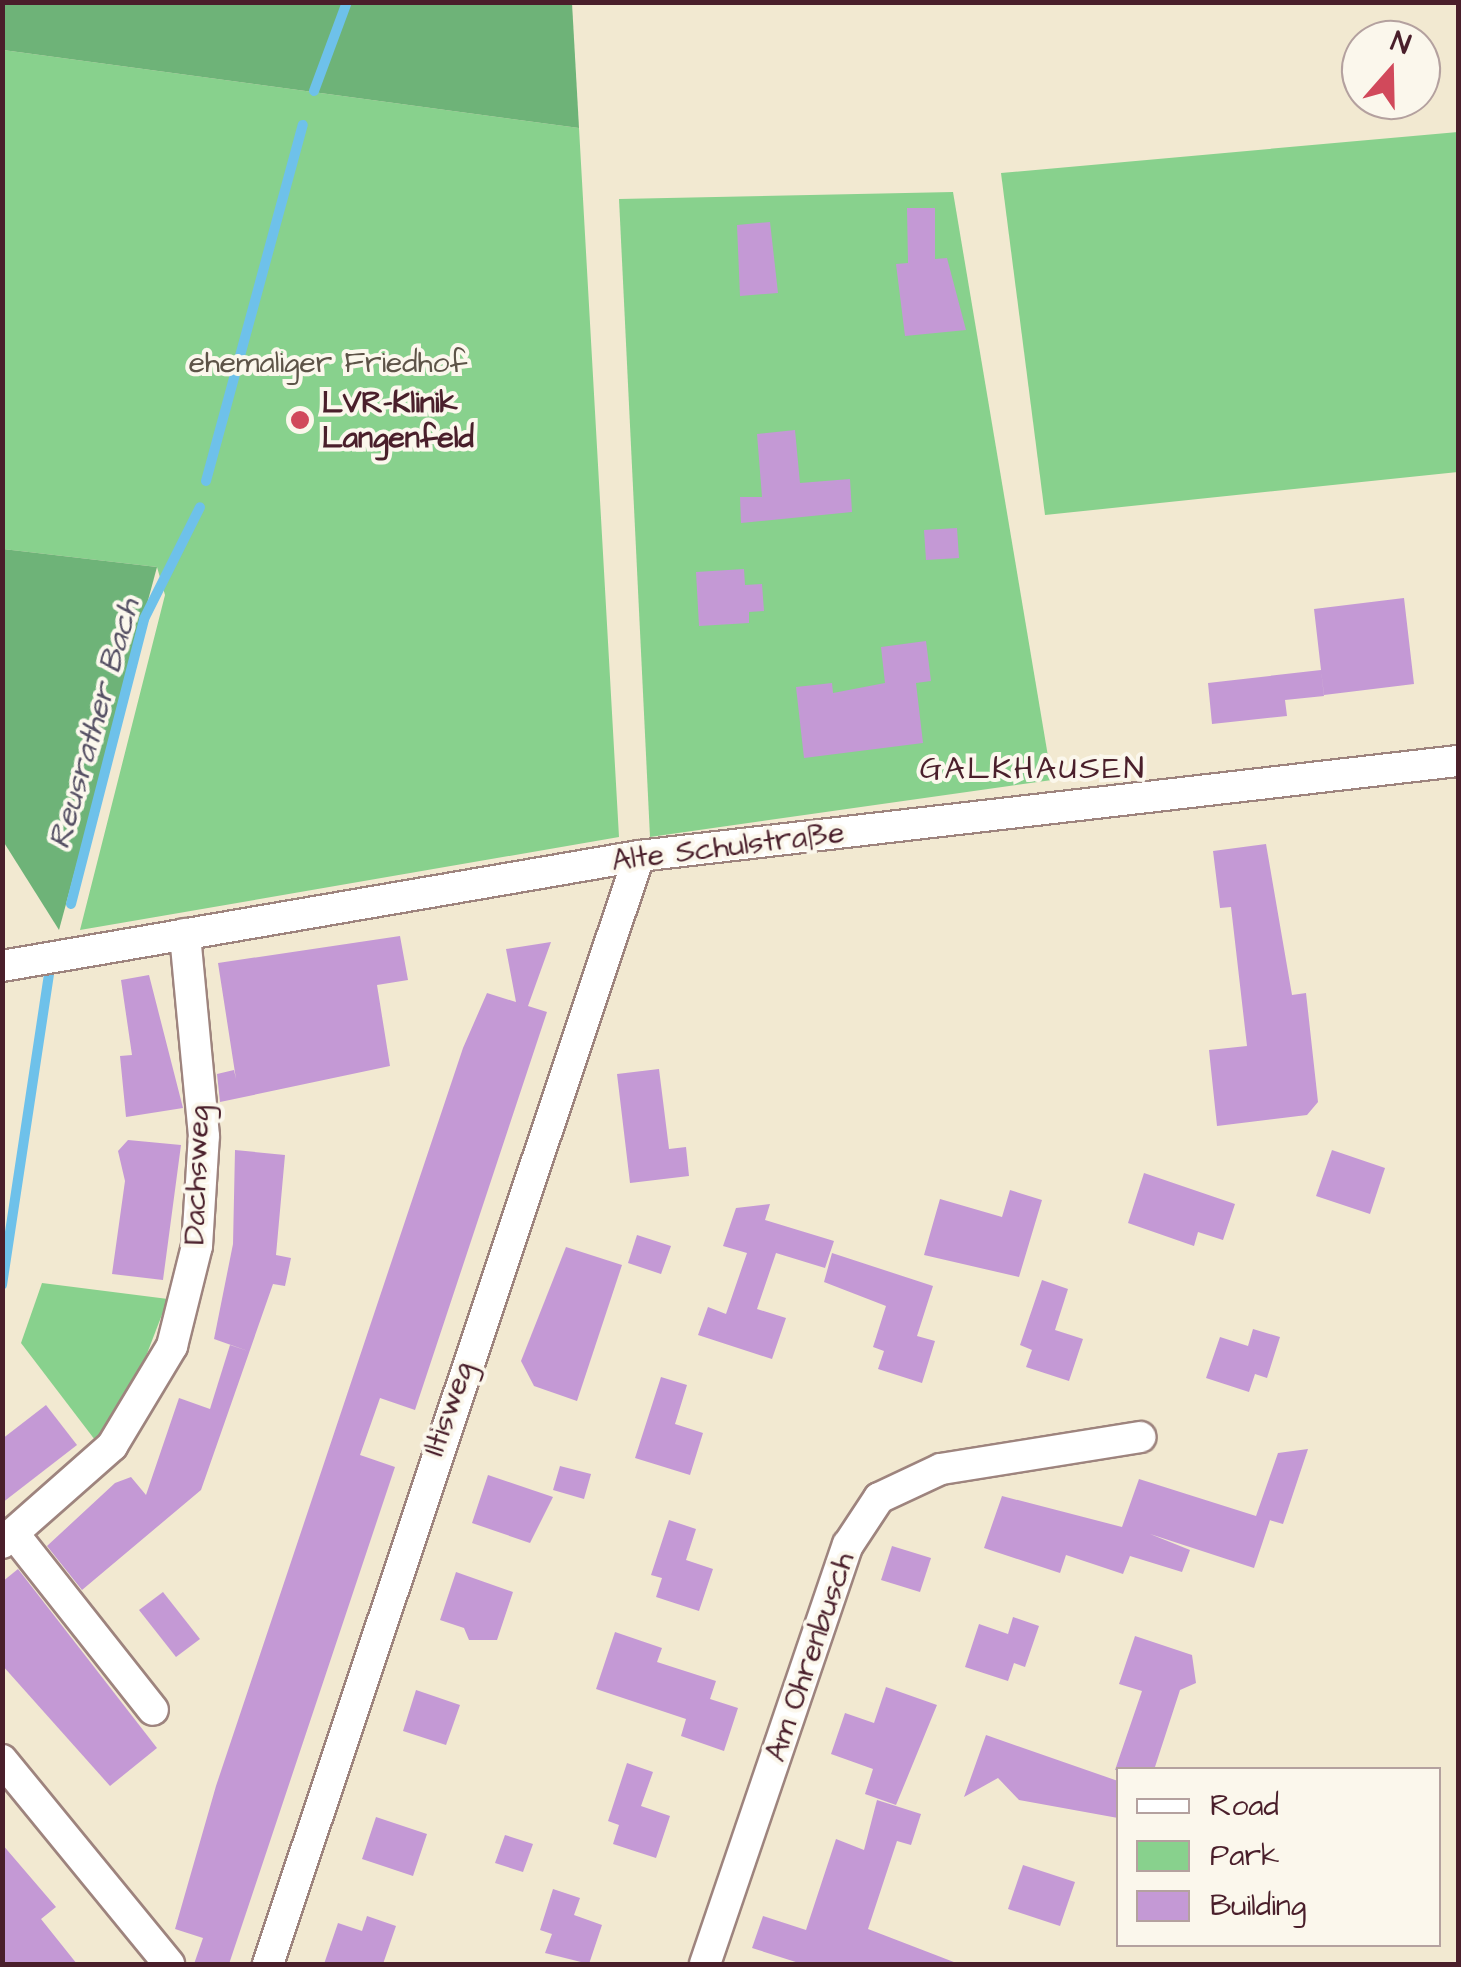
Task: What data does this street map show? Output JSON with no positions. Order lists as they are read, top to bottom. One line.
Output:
{"streets":{"street":["Alte Schulstraße","Dachsweg","Iltisweg","Am Ohrenbusch"]},"crossings":[["Alte Schulstraße","Dachsweg"],["Alte Schulstraße","Iltisweg"]],"districts":["GALKHAUSEN"],"water":["Reusrather Bach"],"parks":["ehemaliger Friedhof"],"places":["LVR-Klinik Langenfeld"],"legend":["Road","Park","Building"],"north":"top"}
